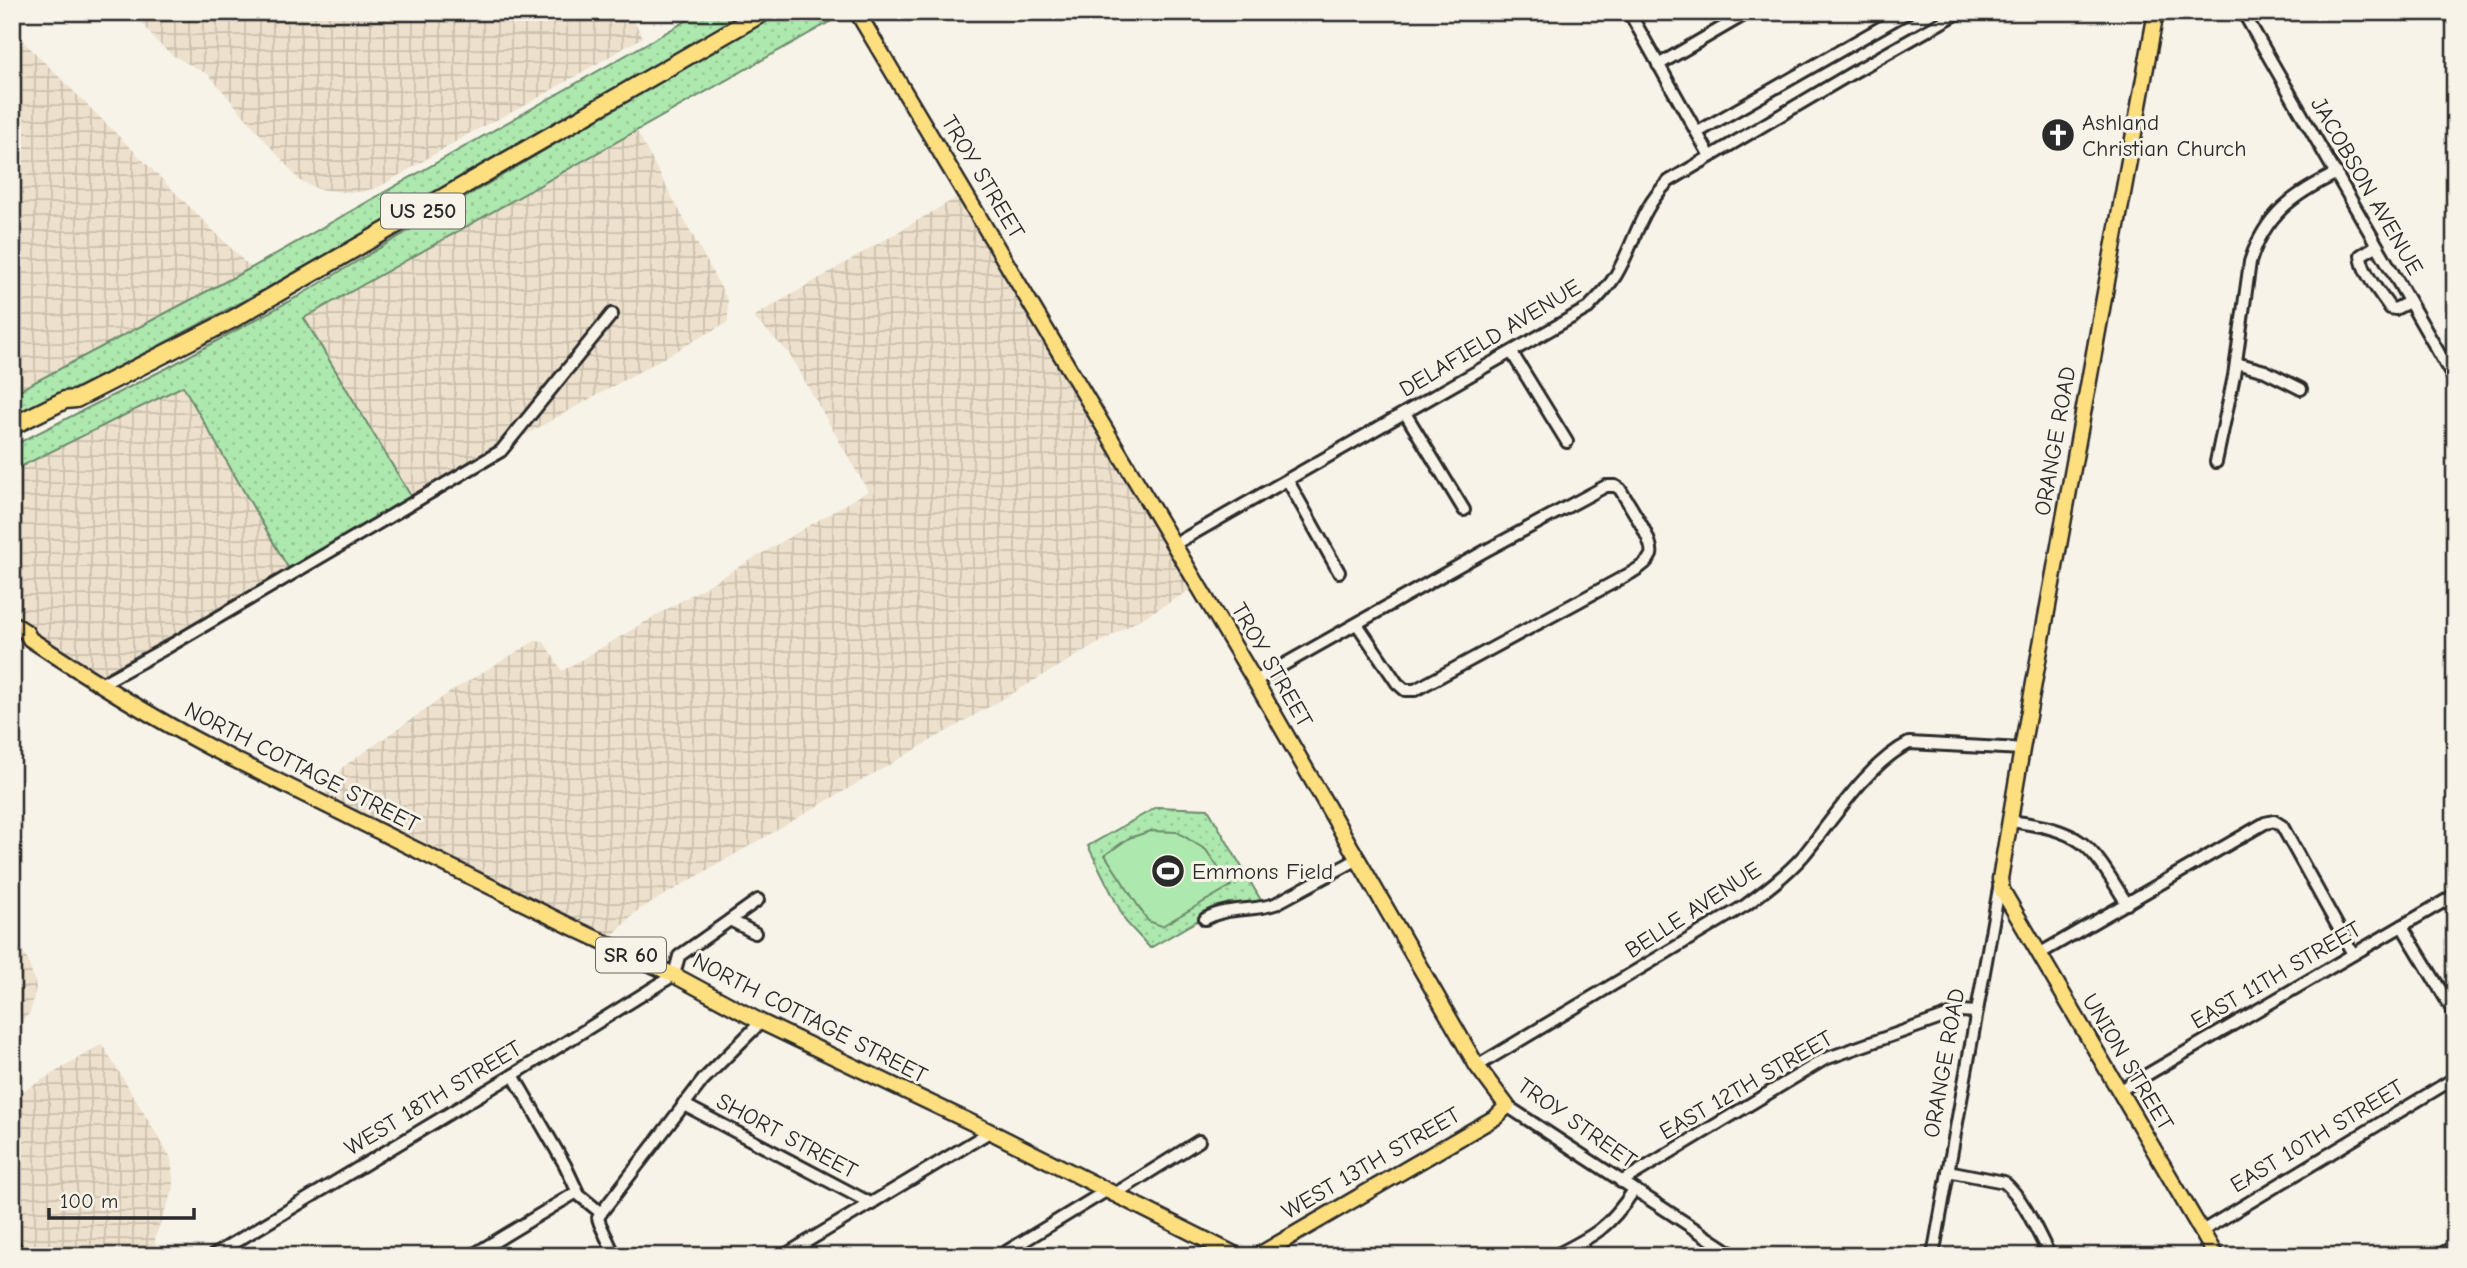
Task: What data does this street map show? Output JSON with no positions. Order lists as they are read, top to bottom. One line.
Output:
{"streets":{"highway":["US 250"],"main road":["TROY STREET","ORANGE ROAD","NORTH COTTAGE STREET","SR 60","UNION STREET","WEST 13TH STREET"],"street":["JACOBSON AVENUE","DELAFIELD AVENUE","BELLE AVENUE","EAST 11TH STREET","EAST 12TH STREET","WEST 18TH STREET","SHORT STREET","EAST 10TH STREET"]},"crossings":[["TROY STREET","DELAFIELD AVENUE"],["TROY STREET","BELLE AVENUE"],["TROY STREET","EAST 12TH STREET"],["TROY STREET","WEST 13TH STREET"],["ORANGE ROAD","BELLE AVENUE"],["ORANGE ROAD","UNION STREET"],["ORANGE ROAD","EAST 12TH STREET"],["NORTH COTTAGE STREET","WEST 18TH STREET"],["EAST 11TH STREET","UNION STREET"],["UNION STREET","EAST 10TH STREET"]],"places":{"church":["Ashland Christian Church"],"sports":["Emmons Field"]},"scale_bar":"100 m"}
